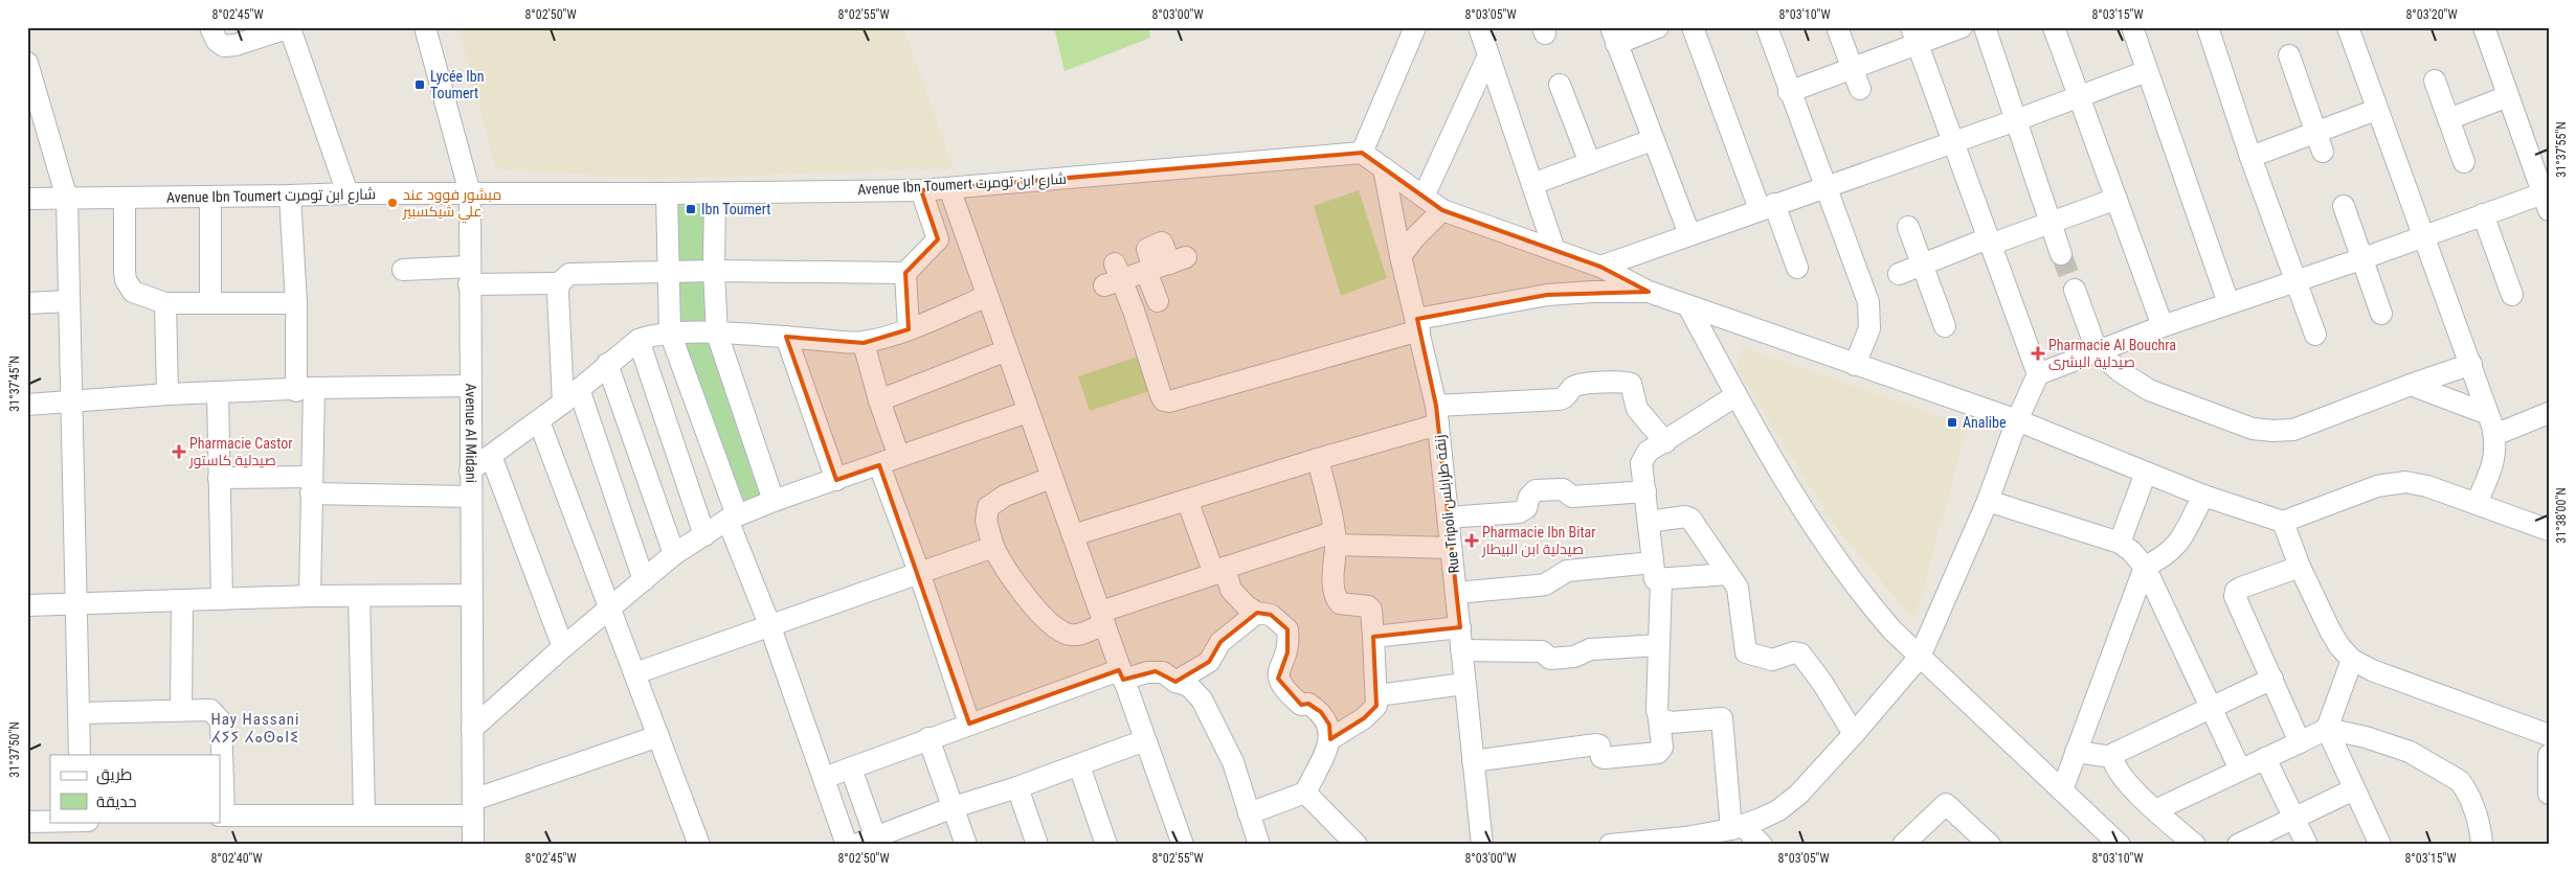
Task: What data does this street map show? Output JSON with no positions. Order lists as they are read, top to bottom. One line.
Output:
{"streets":{"street":["Avenue Ibn Toumert شارع ابن تومرت","Avenue Al Midani","Rue Tripoli زنقة طرابلس"]},"crossings":[["Avenue Ibn Toumert شارع ابن تومرت","Avenue Al Midani"]],"districts":["Hay Hassani ⵃⵢⵢ ⵃⴰⵙⴰⵏⵉ"],"places":{"transit":["Lycée Ibn Toumert","Ibn Toumert","Analibe"],"other":["مبشور فوود عند علي شيكسبير"],"health":["Pharmacie Al Bouchra صيدلية البشرى","Pharmacie Castor صيدلية كاستور","Pharmacie Ibn Bitar صيدلية ابن البيطار"]},"legend":["طريق","حديقة"],"coordinates":["8°02'45\"W","8°02'50\"W","8°02'55\"W","8°03'00\"W","8°03'05\"W","8°03'10\"W","8°03'15\"W","8°03'20\"W","31°37'55\"N","31°37'45\"N","31°38'00\"N","31°37'50\"N","8°02'40\"W"]}
